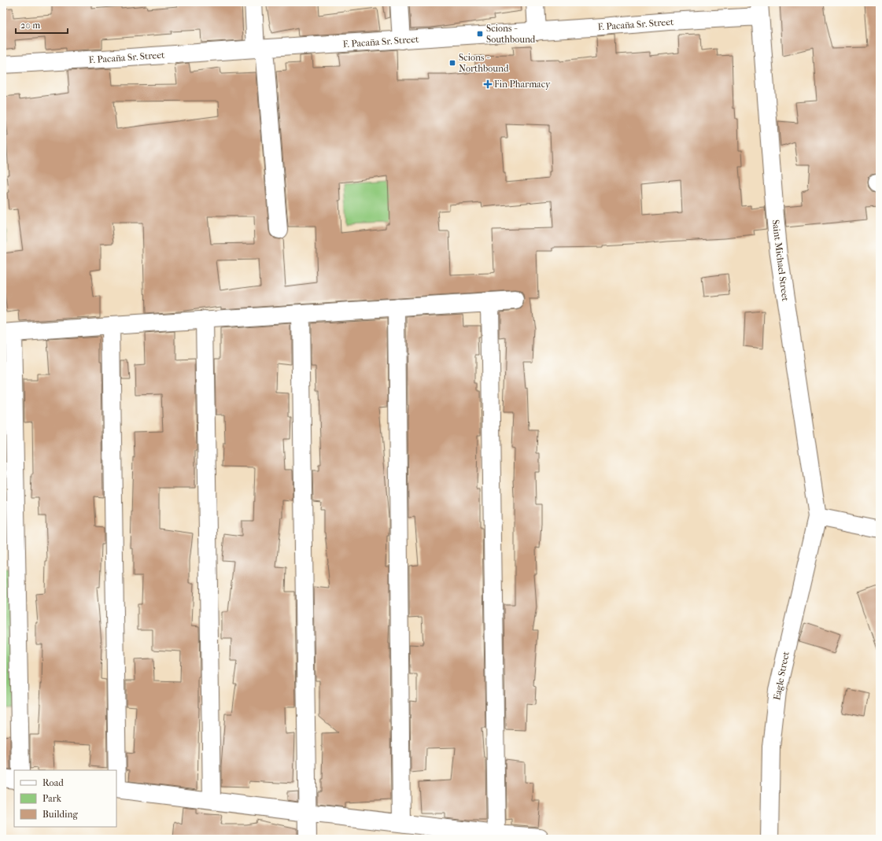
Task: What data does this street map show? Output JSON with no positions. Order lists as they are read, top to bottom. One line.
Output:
{"streets":{"street":["F. Pacaña Sr. Street","Saint Michael Street","Eagle Street"]},"crossings":[["F. Pacaña Sr. Street","Saint Michael Street"],["Saint Michael Street","Eagle Street"]],"places":{"transit":["Scions - Southbound","Scions - Northbound"],"health":["Fin Pharmacy"]},"legend":["Road","Park","Building"],"scale_bar":"20 m"}
